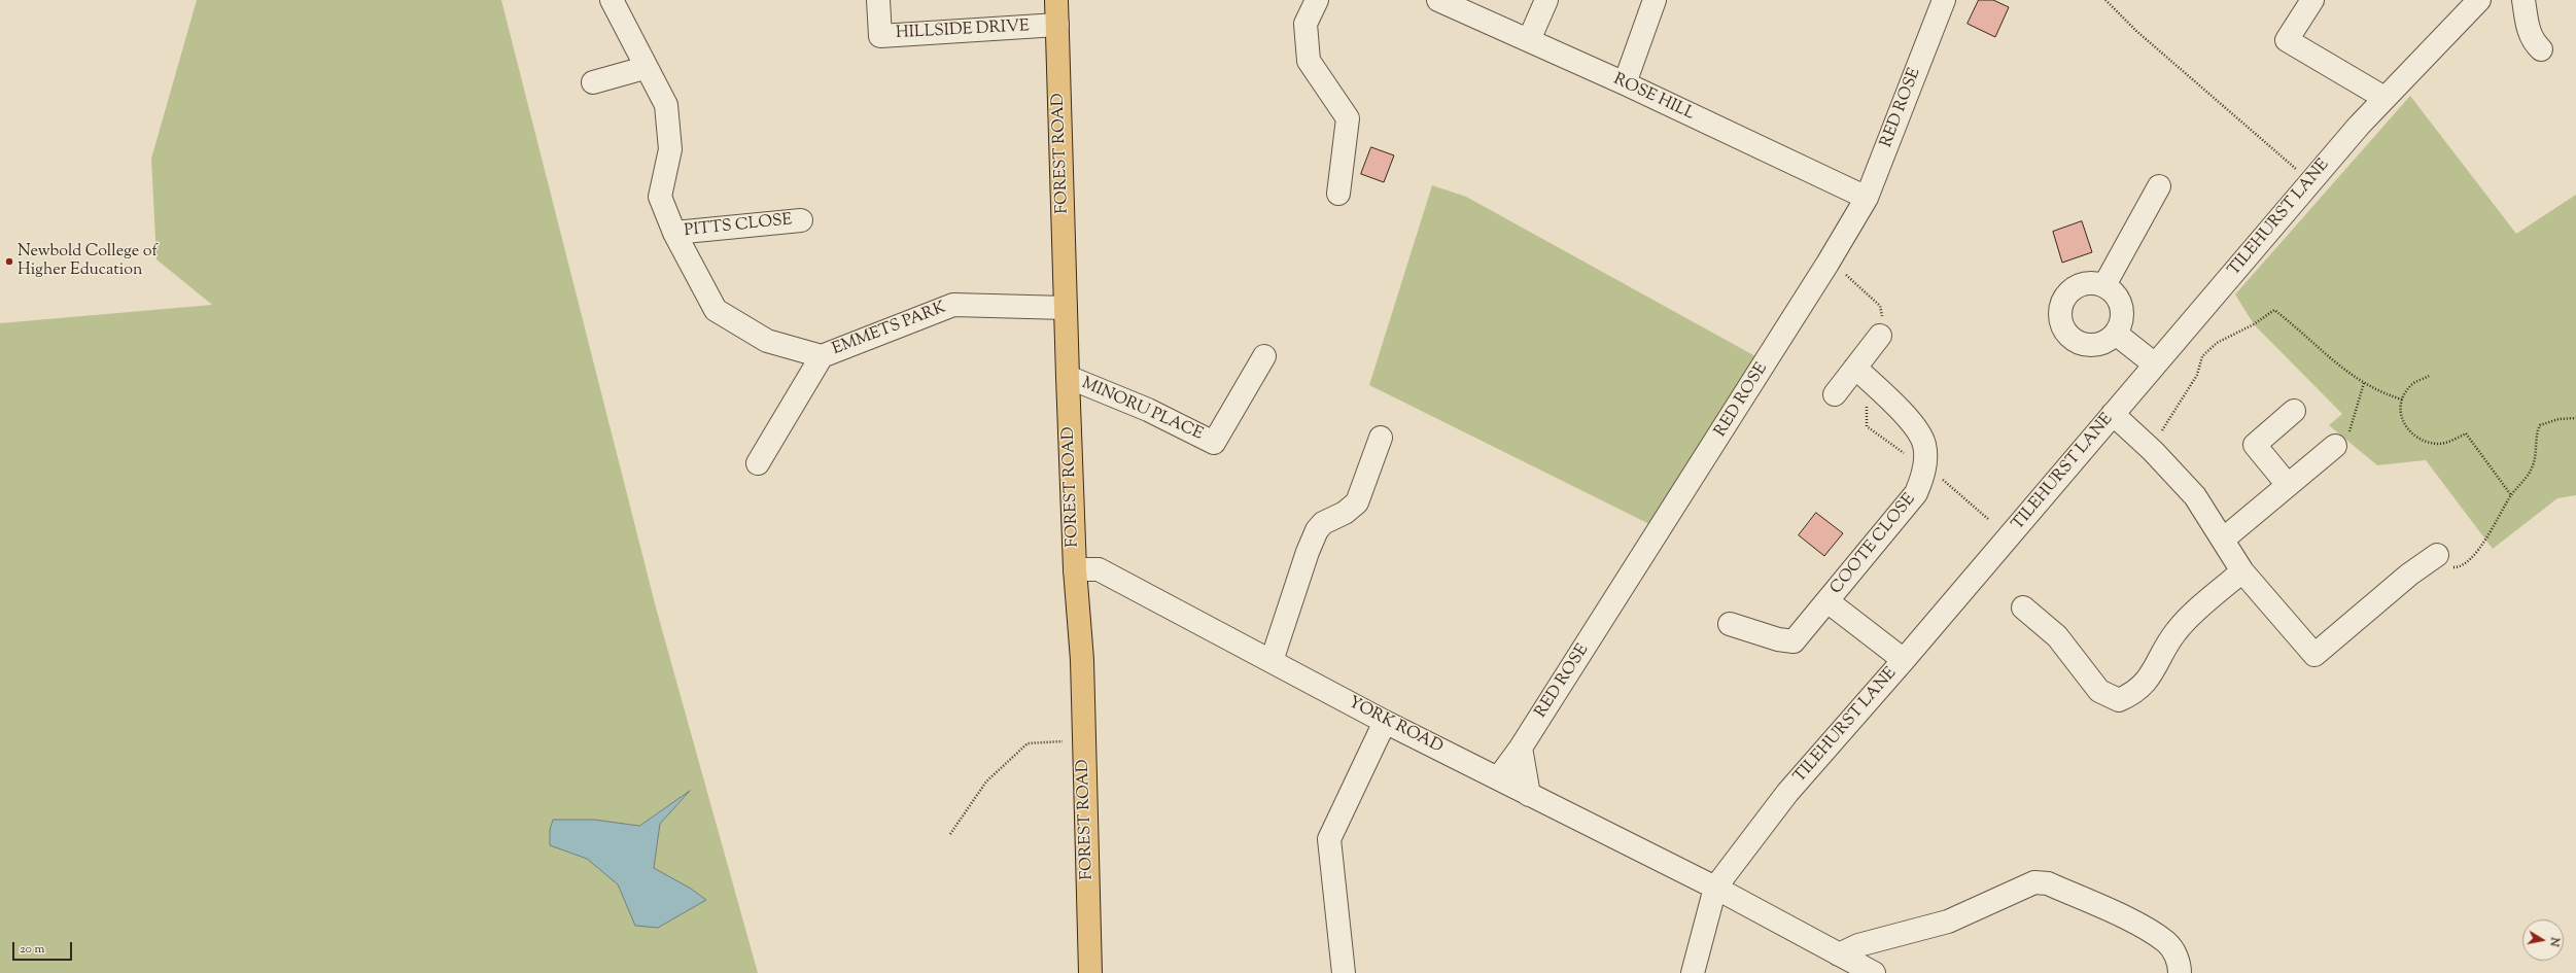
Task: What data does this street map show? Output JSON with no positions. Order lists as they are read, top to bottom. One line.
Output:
{"streets":{"main road":["FOREST ROAD"],"street":["HILLSIDE DRIVE","ROSE HILL","RED ROSE","TILEHURST LANE","PITTS CLOSE","EMMETS PARK","MINORU PLACE","COOTE CLOSE","YORK ROAD"]},"crossings":[["HILLSIDE DRIVE","FOREST ROAD"],["ROSE HILL","RED ROSE"],["RED ROSE","YORK ROAD"],["FOREST ROAD","EMMETS PARK"],["FOREST ROAD","MINORU PLACE"],["FOREST ROAD","YORK ROAD"],["TILEHURST LANE","COOTE CLOSE"],["TILEHURST LANE","YORK ROAD"],["PITTS CLOSE","EMMETS PARK"]],"places":["Newbold College of Higher Education"],"scale_bar":"20 m","north":"right"}
